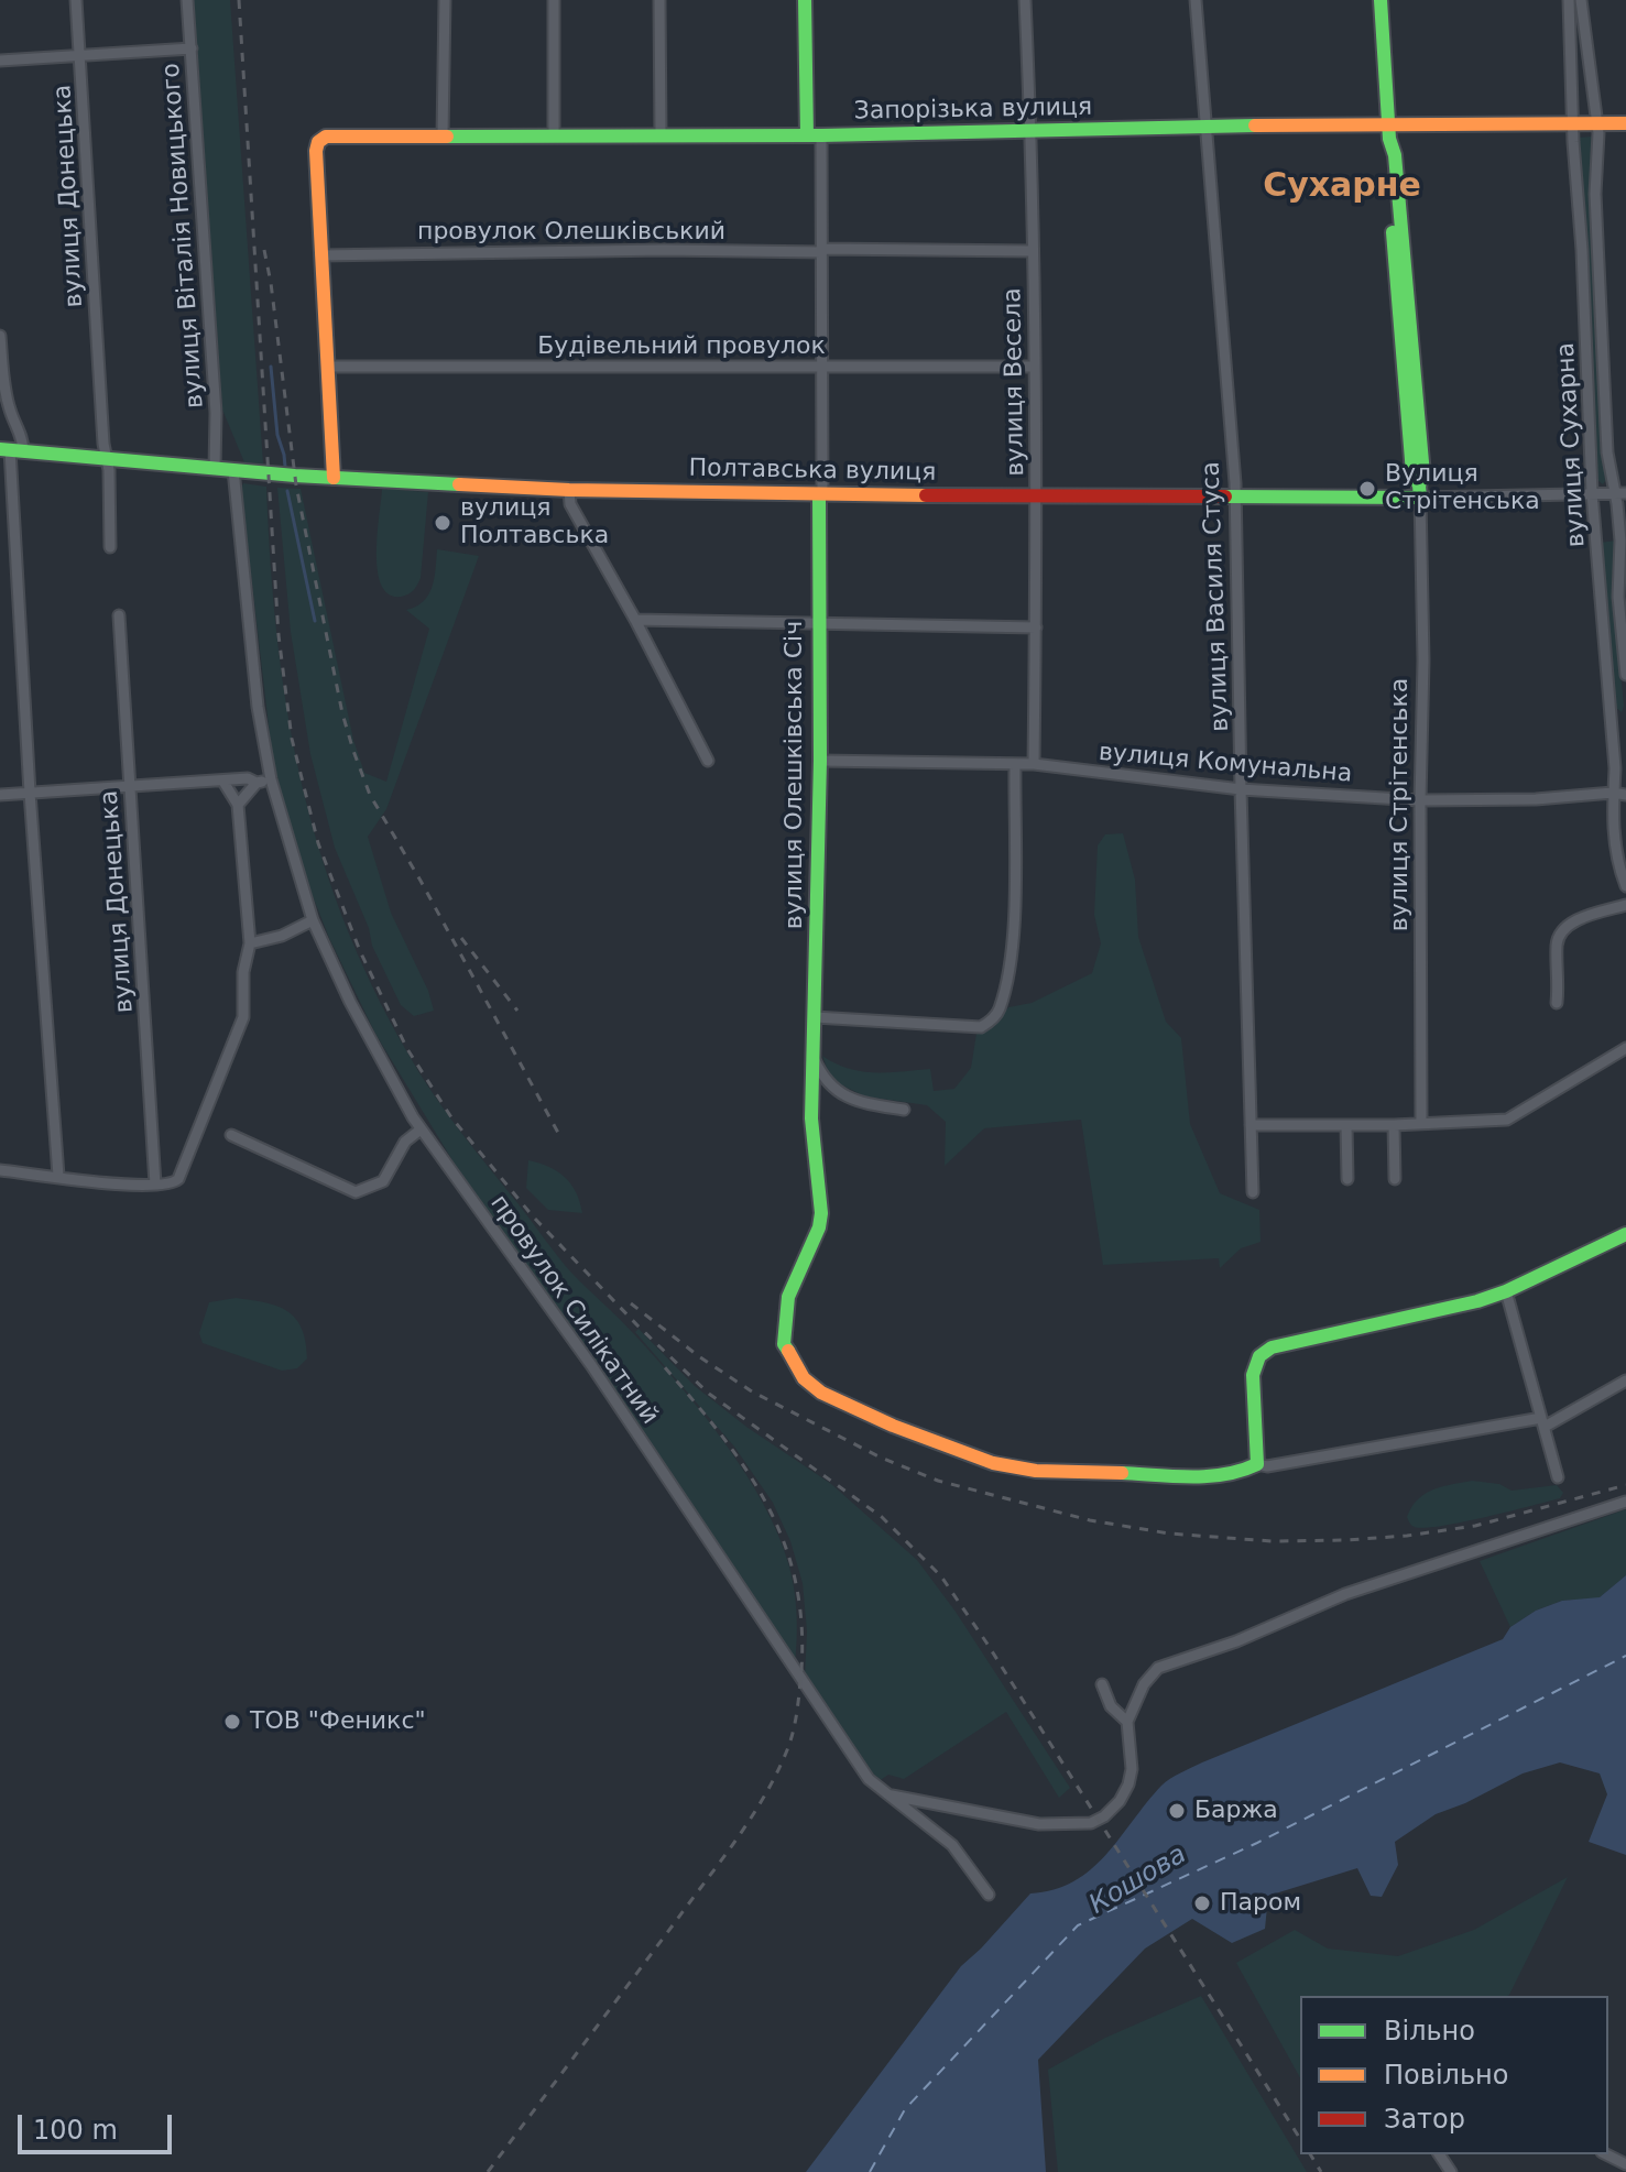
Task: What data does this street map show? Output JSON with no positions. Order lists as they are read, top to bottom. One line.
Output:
{"streets":{"street":["Запорізька вулиця","вулиця Донецька","провулок Олешківський","вулиця Віталія Новицького","Будівельний провулок","вулиця Весела","вулиця Сухарна","Полтавська вулиця","вулиця Василя Стуса","вулиця Комунальна","вулиця Олешківська Січ","вулиця Стрітенська","провулок Силікатний"]},"crossings":[["Запорізька вулиця","провулок Олешківський"],["Запорізька вулиця","вулиця Весела"],["Запорізька вулиця","вулиця Сухарна"],["Запорізька вулиця","вулиця Василя Стуса"],["Запорізька вулиця","вулиця Олешківська Січ"],["Запорізька вулиця","вулиця Стрітенська"],["вулиця Донецька","Полтавська вулиця"],["провулок Олешківський","вулиця Весела"],["провулок Олешківський","вулиця Олешківська Січ"],["вулиця Віталія Новицького","Полтавська вулиця"],["Будівельний провулок","вулиця Весела"],["Будівельний провулок","вулиця Олешківська Січ"],["вулиця Весела","Полтавська вулиця"],["вулиця Весела","вулиця Комунальна"],["вулиця Сухарна","Полтавська вулиця"],["вулиця Сухарна","вулиця Комунальна"],["Полтавська вулиця","вулиця Василя Стуса"],["Полтавська вулиця","вулиця Олешківська Січ"],["Полтавська вулиця","вулиця Стрітенська"],["вулиця Василя Стуса","вулиця Комунальна"],["вулиця Комунальна","вулиця Олешківська Січ"],["вулиця Комунальна","вулиця Стрітенська"]],"districts":["Сухарне"],"water":["Кошова"],"places":["Вулиця Стрітенська","вулиця Полтавська","ТОВ \"Феникс\"","Баржа","Паром"],"legend":["Вільно","Повільно","Затор"],"scale_bar":"100 m"}
